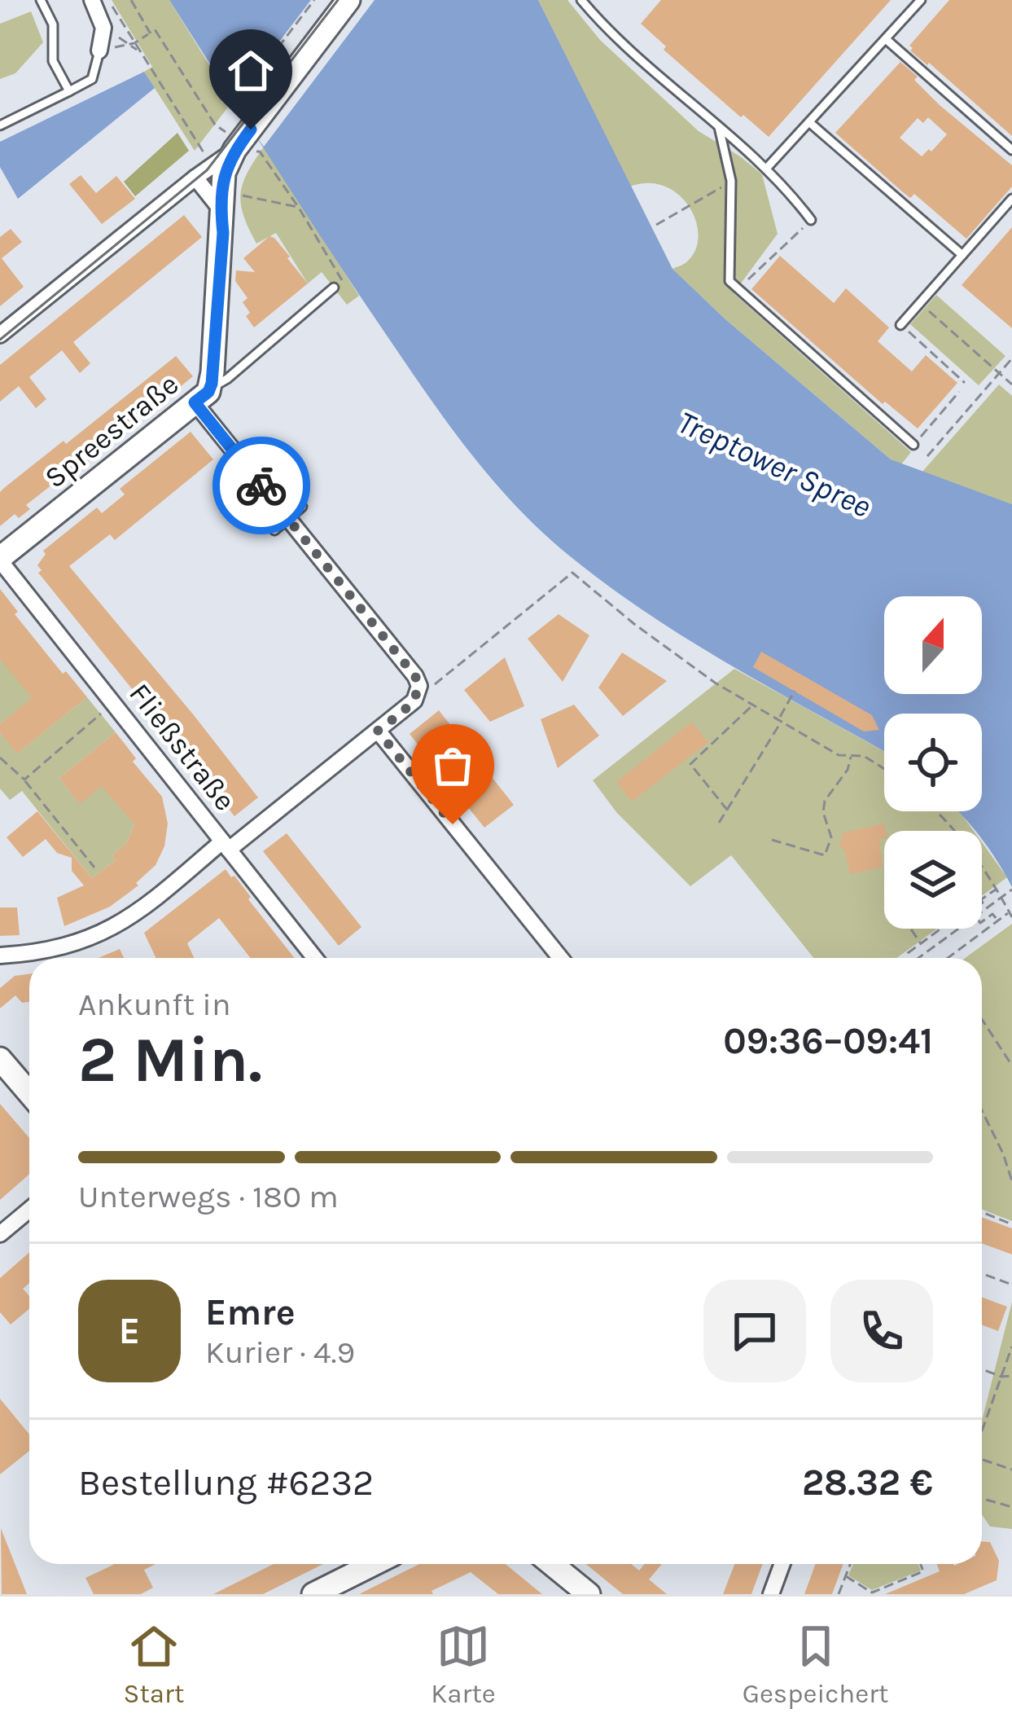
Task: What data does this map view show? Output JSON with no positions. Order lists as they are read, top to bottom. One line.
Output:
{"streets":{"main road":["Spreestraße"],"street":["Fließstraße"]},"crossings":[["Spreestraße","Fließstraße"]],"water":["Treptower Spree"],"north":"top","page":{"heading":["2 Min.","Ankunft in","09:36–09:41"],"panel":["Emre","Kurier · 4.9","Bestellung #6232","28.32 €"],"bar":"Unterwegs · 180 m","round":"E","tabs":["Start","Karte","Gespeichert"]}}
